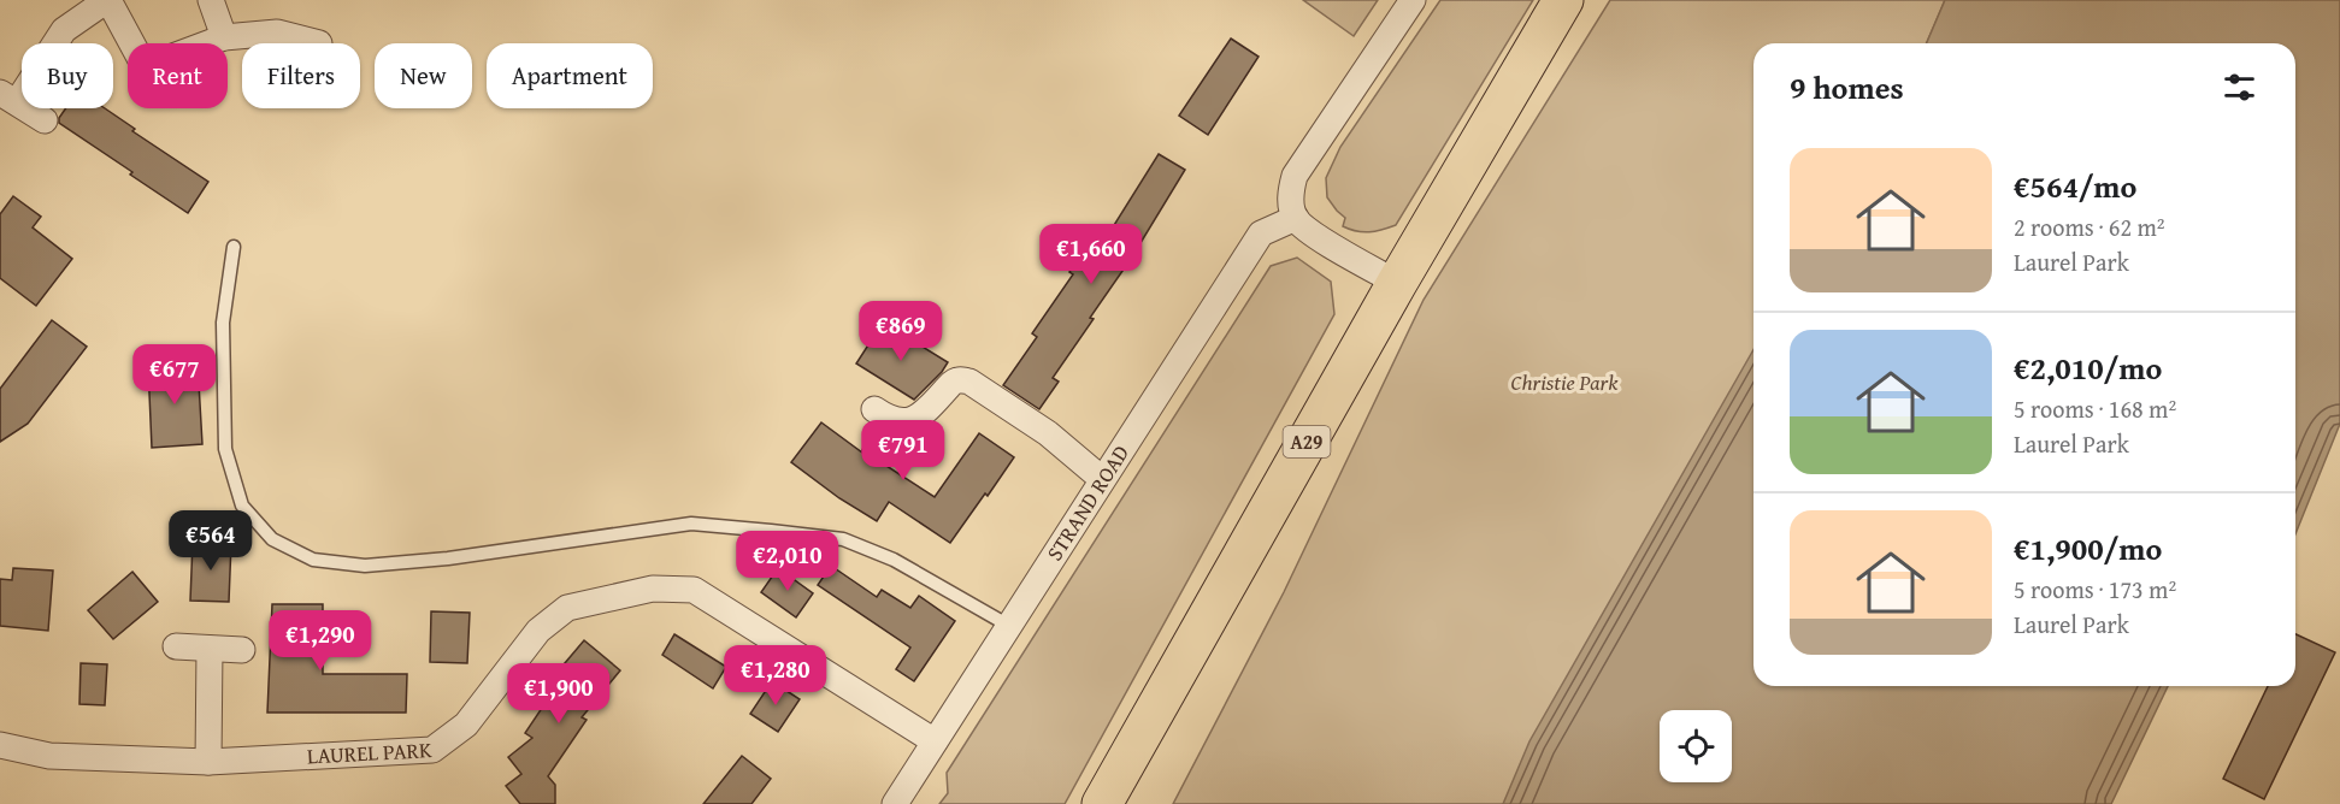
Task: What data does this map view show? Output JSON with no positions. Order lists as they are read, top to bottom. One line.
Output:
{"streets":{"main road":["A29"],"street":["STRAND ROAD","LAUREL PARK"]},"crossings":[["STRAND ROAD","LAUREL PARK"]],"parks":["Christie Park"],"page":{"chip":["Buy","Rent","Filters","New","Apartment"],"heading":"9 homes","list":[{"name":"€564/mo","note":"2 rooms · 62 m² · Laurel Park"},{"name":"€2,010/mo","note":"5 rooms · 168 m² · Laurel Park"},{"name":"€1,900/mo","note":"5 rooms · 173 m² · Laurel Park"}],"price":["€1,660","€869","€677","€791","€564","€2,010","€1,290","€1,280","€1,900"]}}
